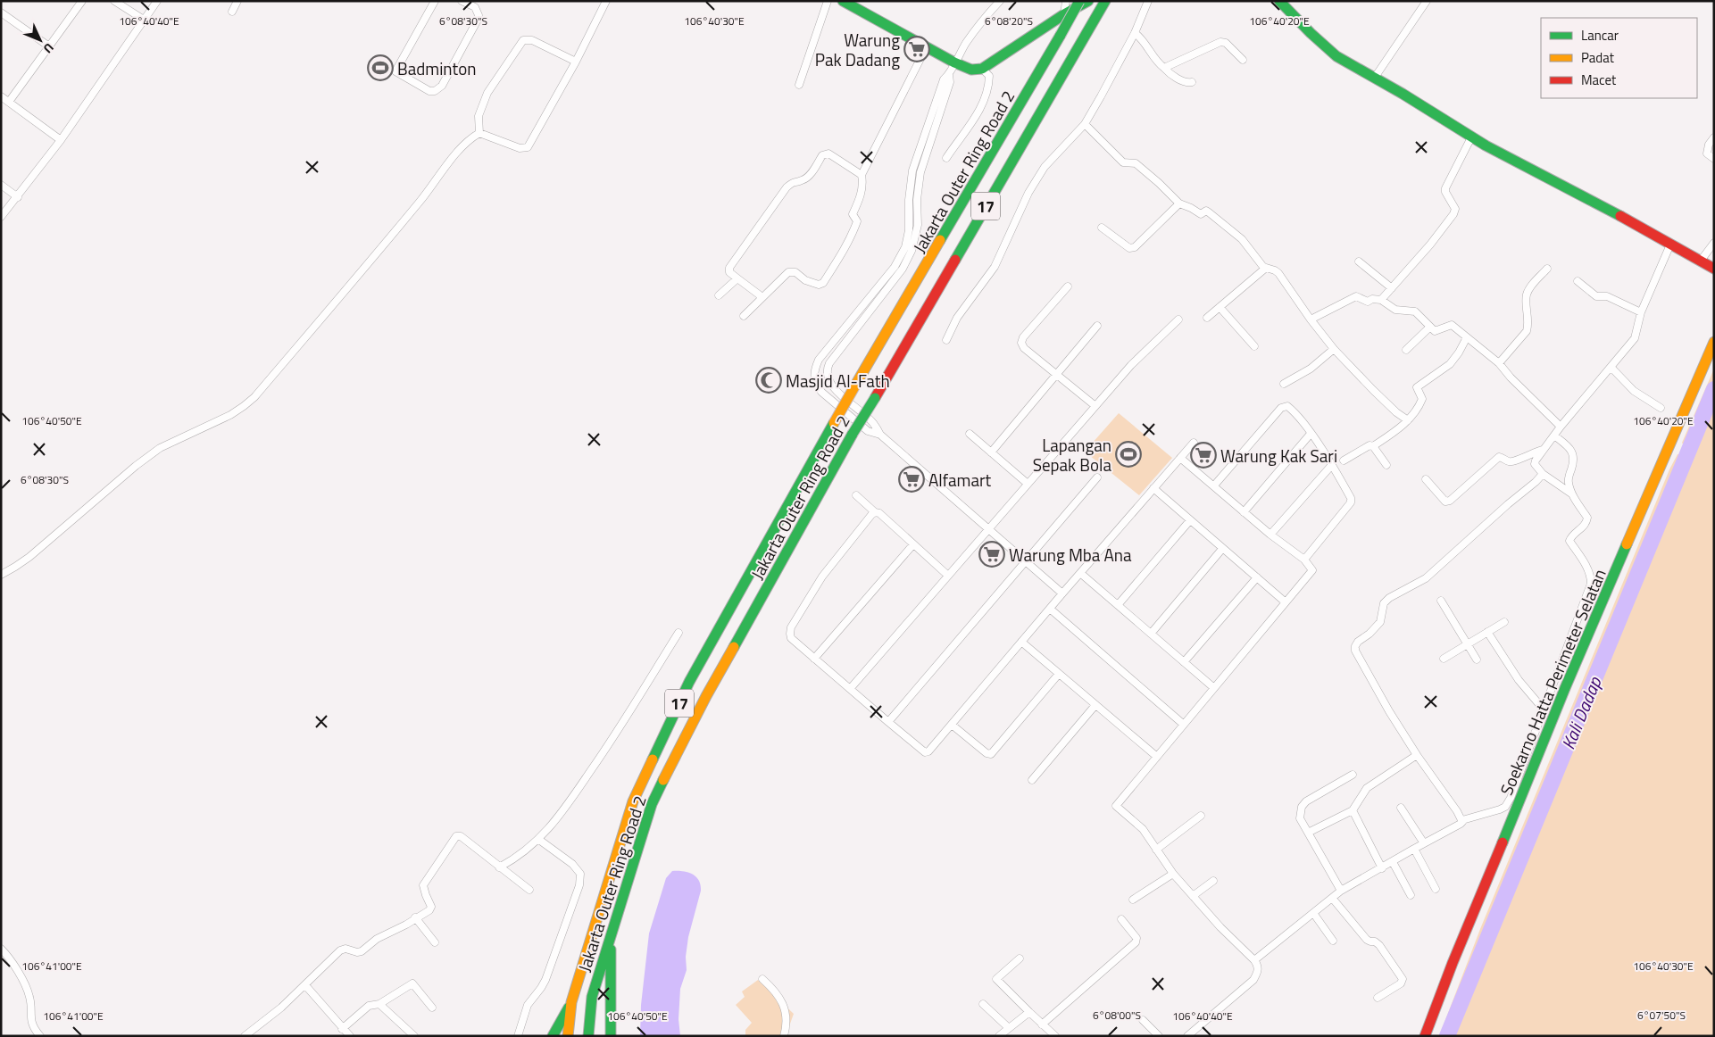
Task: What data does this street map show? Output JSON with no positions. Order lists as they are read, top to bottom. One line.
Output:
{"streets":{"main road":["Jakarta Outer Ring Road 2","17","Soekarno Hatta Perimeter Selatan"]},"water":["Kali Dadap"],"places":{"supermarket":["Warung Pak Dadang","Warung Kak Sari","Alfamart","Warung Mba Ana"],"sports":["Badminton","Lapangan Sepak Bola"],"mosque":["Masjid Al-Fath"]},"legend":["Lancar","Padat","Macet"],"north":"bottom right","coordinates":["106°40'30\"E","106°40'40\"E","106°40'20\"E","6°08'30\"S","6°08'20\"S","106°40'50\"E","106°41'00\"E","6°08'00\"S","6°07'50\"S"]}
